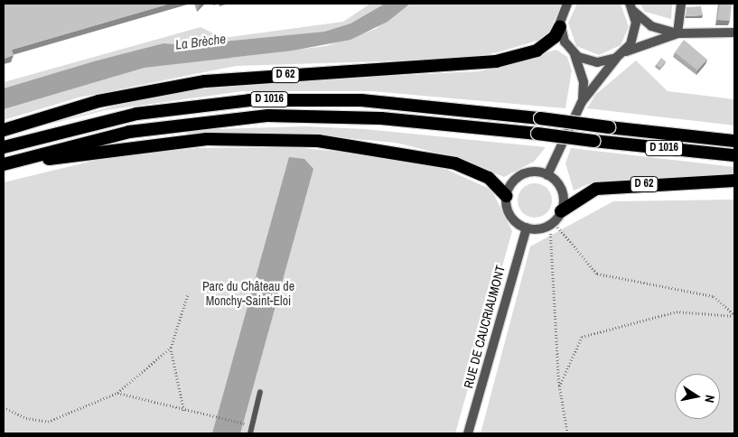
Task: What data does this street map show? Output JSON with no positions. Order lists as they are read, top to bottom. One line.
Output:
{"streets":{"highway":["D 62","D 1016"],"street":["RUE DE CAUCRIAUMONT"]},"crossings":[["D 62","RUE DE CAUCRIAUMONT"]],"water":["La Brèche"],"parks":["Parc du Château de Monchy-Saint-Eloi"],"north":"right"}
